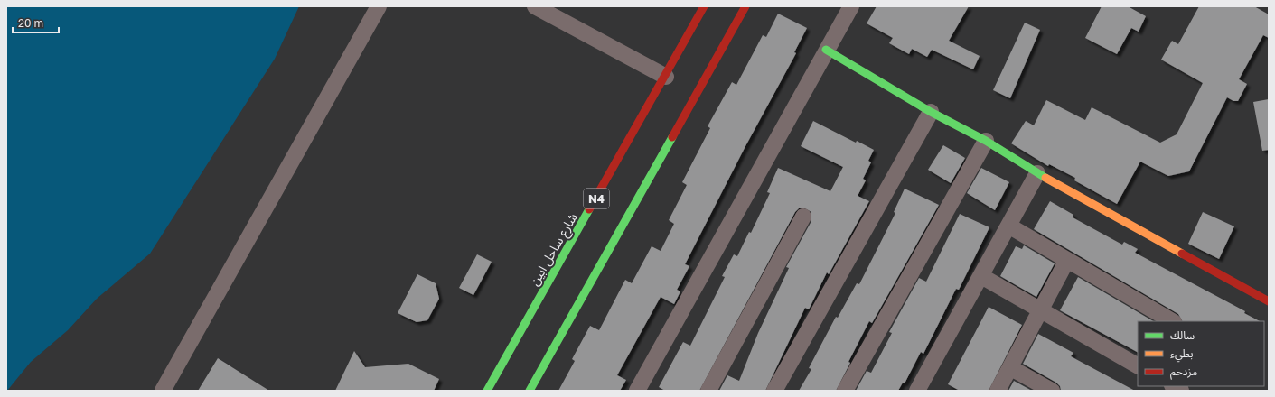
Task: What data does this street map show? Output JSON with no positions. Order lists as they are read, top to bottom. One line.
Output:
{"streets":{"main road":["N4","شارع ساحل ابين"]},"legend":["سالك","بطيء","مزدحم"],"scale_bar":"20 m"}
